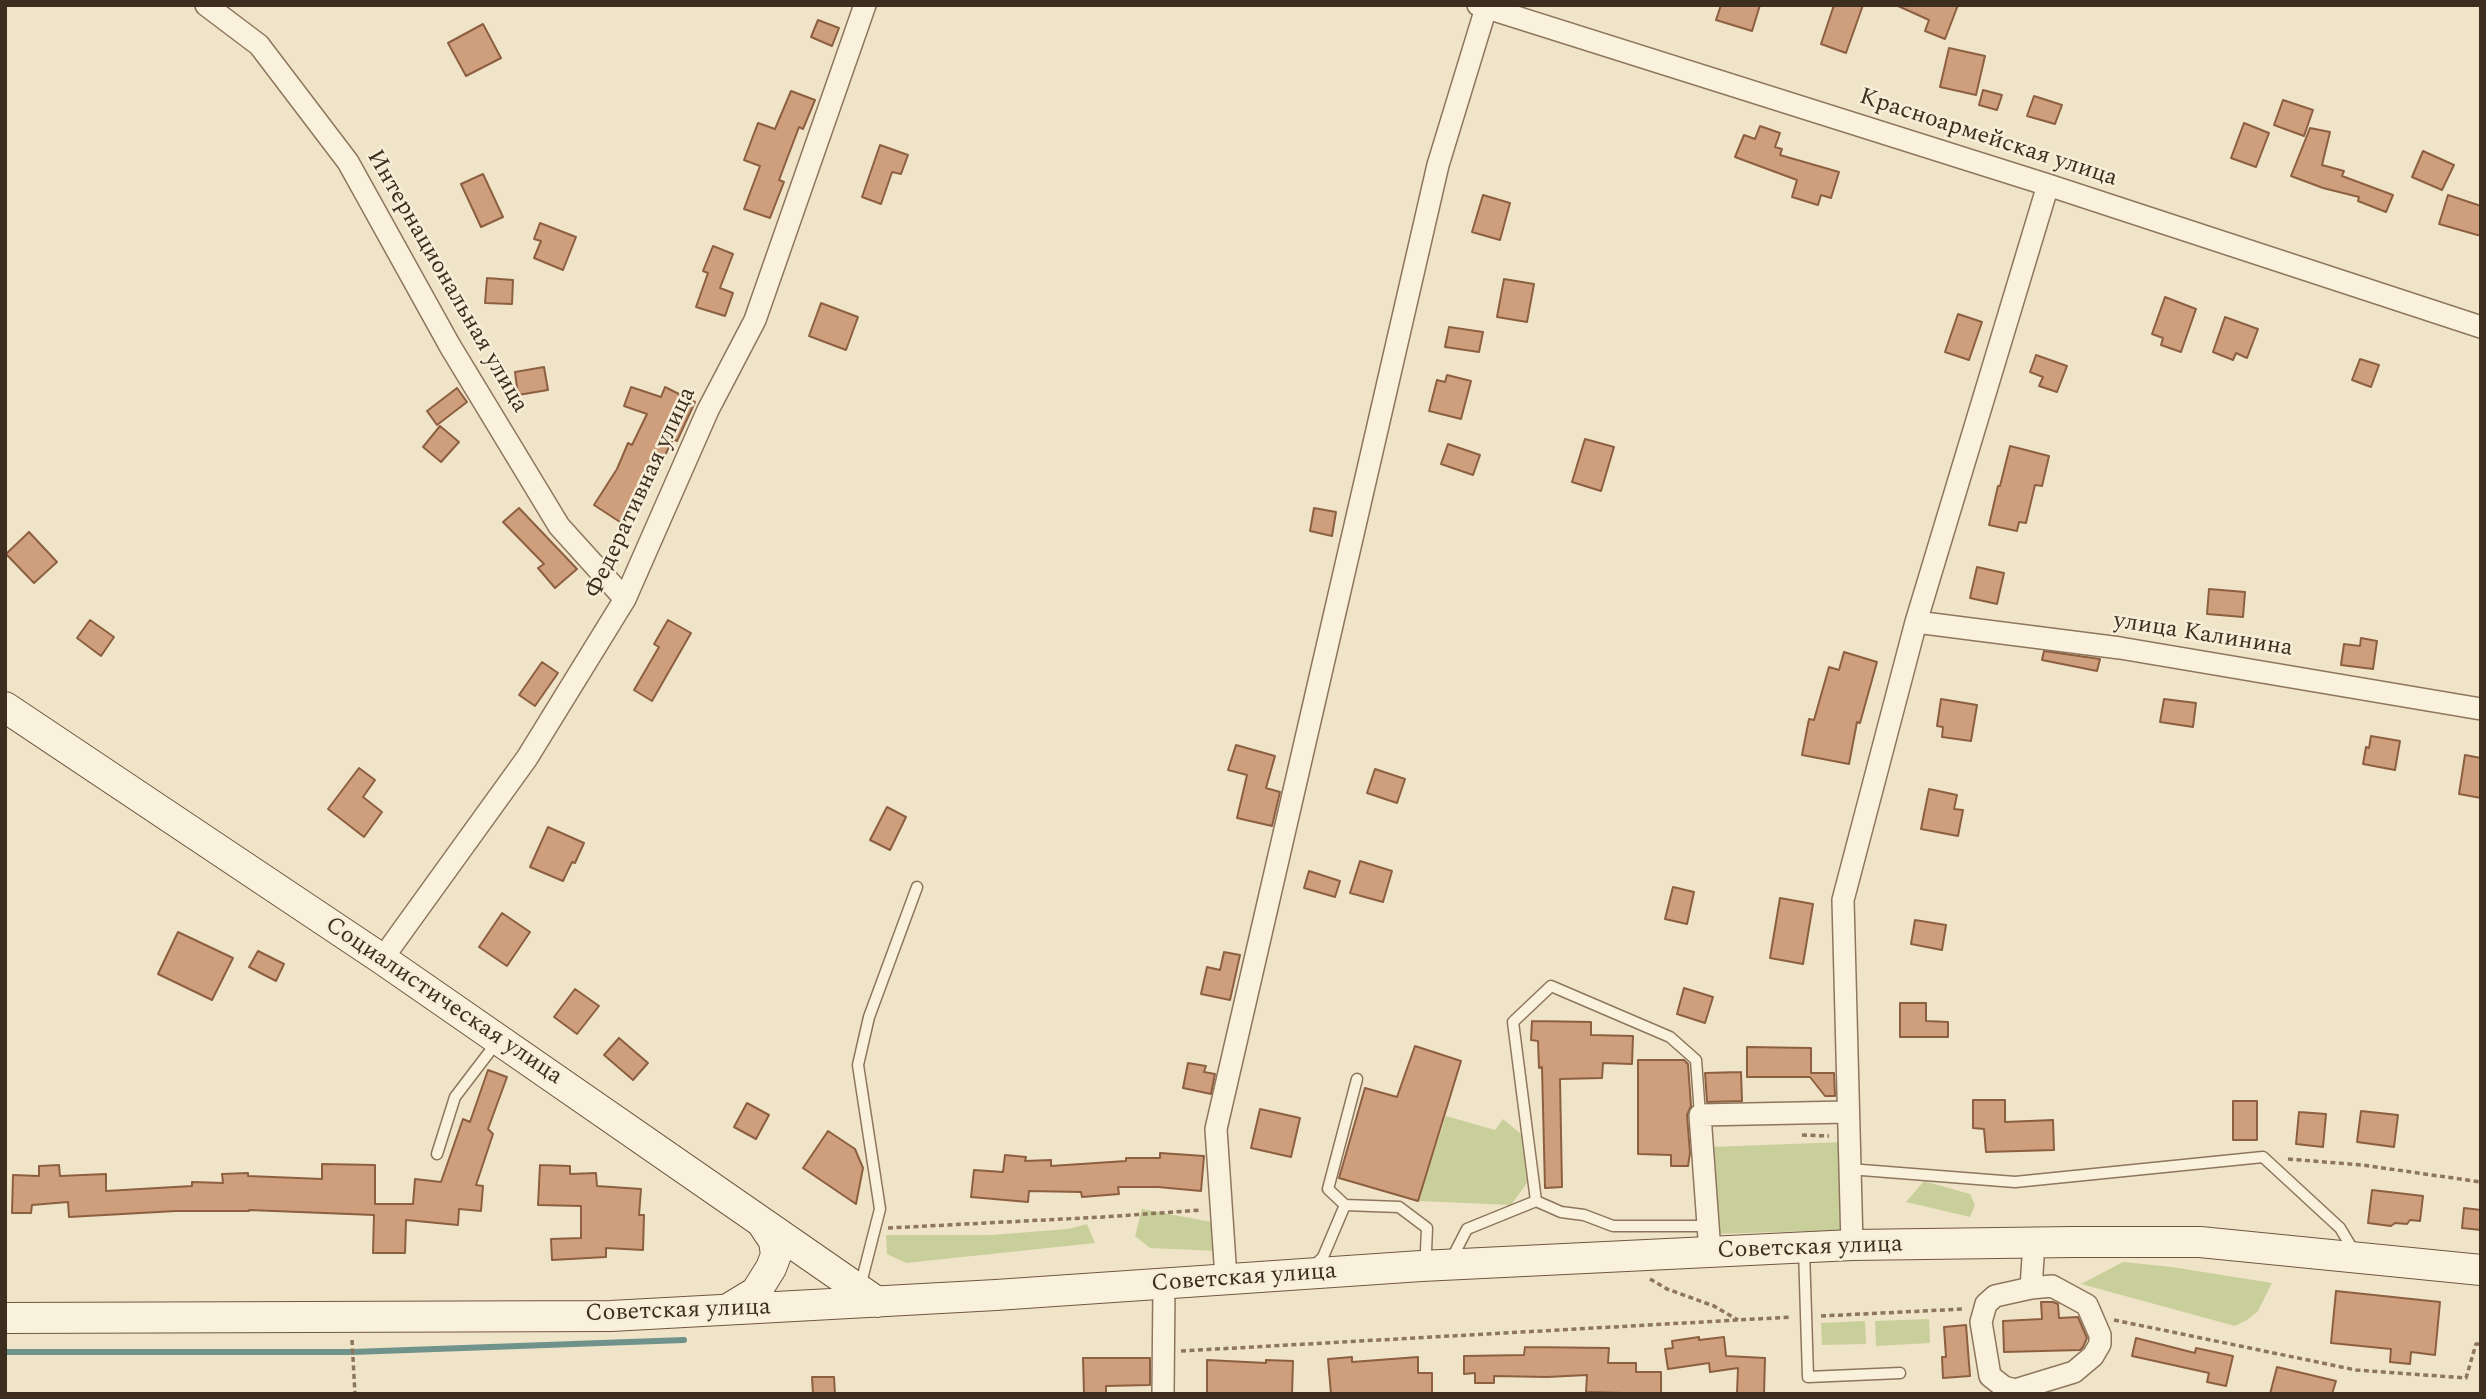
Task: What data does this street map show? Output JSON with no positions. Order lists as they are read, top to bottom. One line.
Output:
{"streets":{"street":["Красноармейская улица","Интернациональная улица","Федеративная улица","улица Калинина","Социалистическая улица","Советская улица"]},"crossings":[["Интернациональная улица","Федеративная улица"],["Федеративная улица","Социалистическая улица"],["Социалистическая улица","Советская улица"]]}
